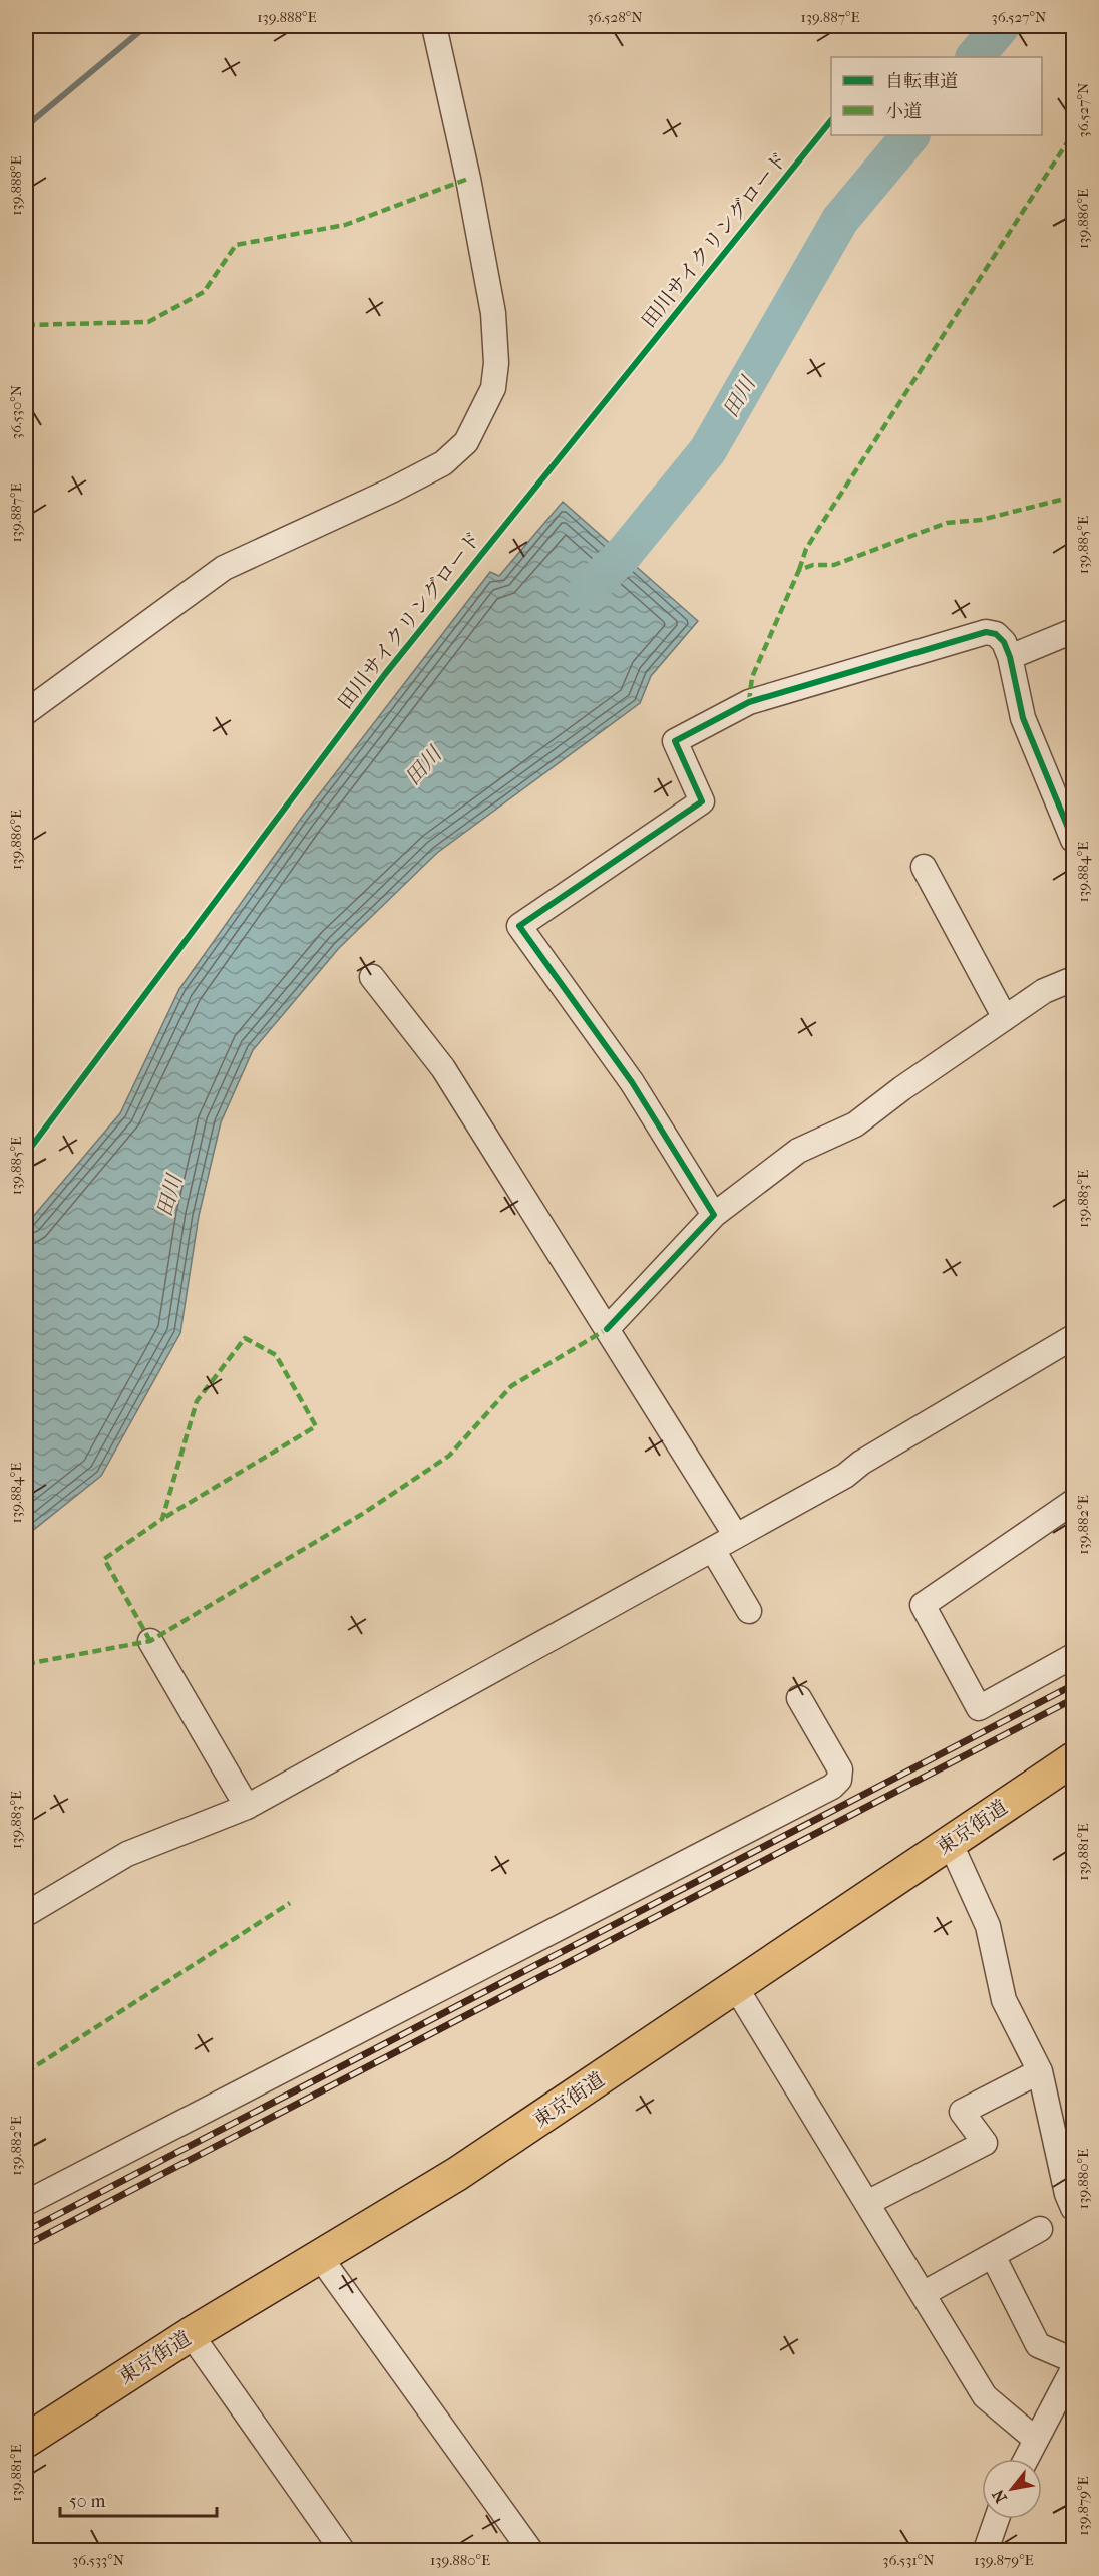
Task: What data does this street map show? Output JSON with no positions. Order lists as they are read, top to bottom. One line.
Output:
{"streets":{"highway":["東京街道"],"cycle path":["田川サイクリングロード"]},"water":["田川"],"legend":["自転車道","小道"],"scale_bar":"50 m","north":"bottom left","coordinates":["139.888°E","36.528°N","139.887°E","36.527°N","139.886°E","36.530°N","139.885°E","139.884°E","139.883°E","139.882°E","139.881°E","139.880°E","139.879°E","36.533°N","36.531°N"]}
